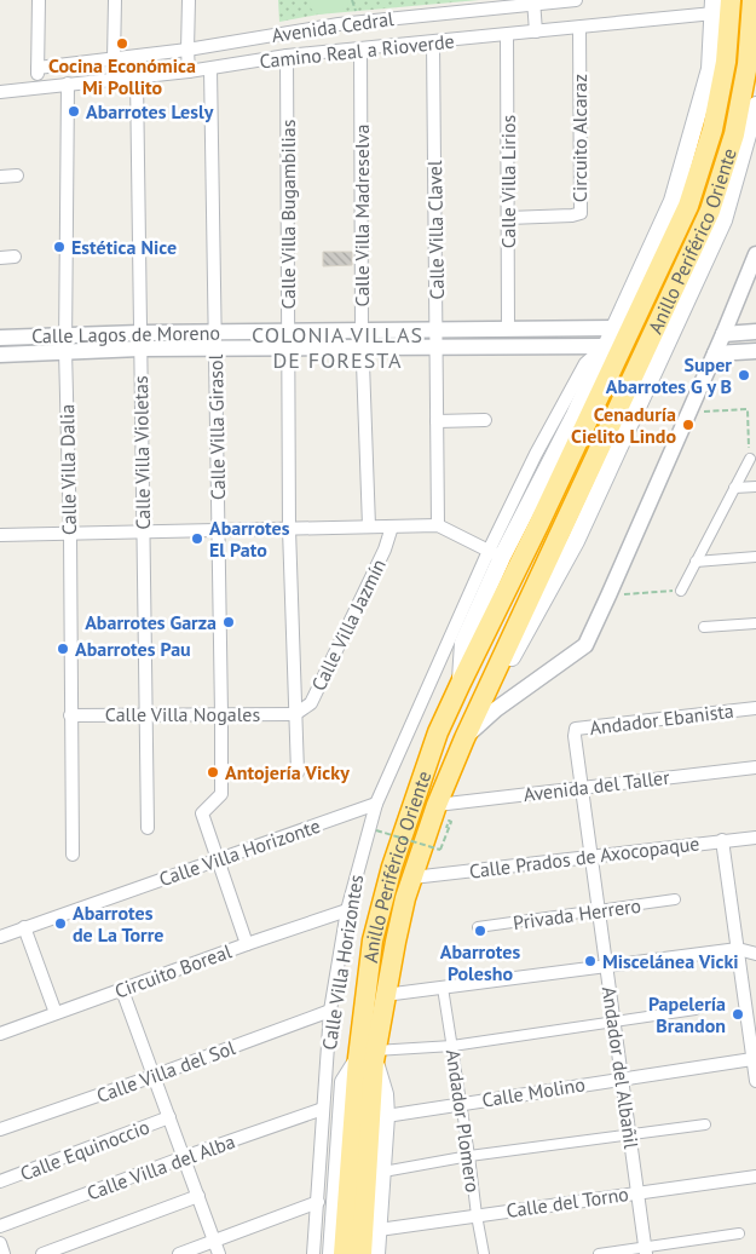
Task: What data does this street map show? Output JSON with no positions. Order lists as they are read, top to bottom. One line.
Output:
{"streets":{"highway":["Anillo Periférico Oriente"],"street":["Avenida Cedral","Camino Real a Rioverde","Circuito Alcaraz","Calle Villa Lirios","Calle Villa Bugambilias","Calle Villa Madreselva","Calle Villa Clavel","Calle Lagos de Moreno","Calle Villa Girasol","Calle Villa Violetas","Calle Villa Dalia","Calle Villa Jazmín","Calle Villa Nogales","Andador Ebanista","Avenida del Taller","Calle Villa Horizonte","Calle Prados de Axocopaque","Privada Herrero","Calle Villa Horizontes","Circuito Boreal","Andador del Albañil","Calle Villa del Sol","Calle Molino","Andador Plomero","Calle Equinoccio","Calle Villa del Alba","Calle del Torno"]},"crossings":[["Camino Real a Rioverde","Circuito Alcaraz"],["Camino Real a Rioverde","Calle Villa Lirios"],["Camino Real a Rioverde","Calle Villa Bugambilias"],["Camino Real a Rioverde","Calle Villa Madreselva"],["Camino Real a Rioverde","Calle Villa Clavel"],["Camino Real a Rioverde","Anillo Periférico Oriente"],["Camino Real a Rioverde","Calle Villa Girasol"],["Camino Real a Rioverde","Calle Villa Violetas"],["Camino Real a Rioverde","Calle Villa Dalia"],["Circuito Alcaraz","Calle Villa Lirios"],["Calle Villa Lirios","Calle Lagos de Moreno"],["Calle Villa Bugambilias","Calle Lagos de Moreno"],["Calle Villa Bugambilias","Calle Villa Jazmín"],["Calle Villa Bugambilias","Calle Villa Nogales"],["Calle Villa Madreselva","Calle Lagos de Moreno"],["Calle Villa Clavel","Calle Lagos de Moreno"],["Anillo Periférico Oriente","Calle Lagos de Moreno"],["Anillo Periférico Oriente","Avenida del Taller"],["Anillo Periférico Oriente","Calle Prados de Axocopaque"],["Anillo Periférico Oriente","Calle Villa Horizontes"],["Anillo Periférico Oriente","Calle Molino"],["Anillo Periférico Oriente","Calle del Torno"],["Calle Lagos de Moreno","Calle Villa Girasol"],["Calle Lagos de Moreno","Calle Villa Violetas"],["Calle Lagos de Moreno","Calle Villa Dalia"],["Calle Lagos de Moreno","Calle Villa Horizontes"],["Calle Villa Girasol","Calle Villa Nogales"],["Calle Villa Girasol","Calle Villa Horizonte"],["Calle Villa Violetas","Calle Villa Nogales"],["Calle Villa Dalia","Calle Villa Nogales"],["Calle Villa Jazmín","Calle Villa Nogales"],["Andador Ebanista","Andador del Albañil"],["Avenida del Taller","Andador del Albañil"],["Calle Villa Horizonte","Calle Villa Horizontes"],["Calle Prados de Axocopaque","Andador del Albañil"],["Privada Herrero","Andador del Albañil"],["Calle Villa Horizontes","Circuito Boreal"],["Calle Villa Horizontes","Calle Villa del Sol"],["Calle Villa Horizontes","Calle Villa del Alba"],["Andador del Albañil","Calle Molino"],["Andador del Albañil","Calle del Torno"],["Calle Molino","Andador Plomero"],["Andador Plomero","Calle del Torno"]],"districts":["COLONIA VILLAS DE FORESTA"],"places":["Cocina Económica Mi Pollito","Abarrotes Lesly","Estética Nice","Super Abarrotes G y B","Cenaduría Cielito Lindo","Abarrotes El Pato","Abarrotes Garza","Abarrotes Pau","Antojería Vicky","Abarrotes de La Torre","Abarrotes Polesho","Miscelánea Vicki","Papelería Brandon"]}
